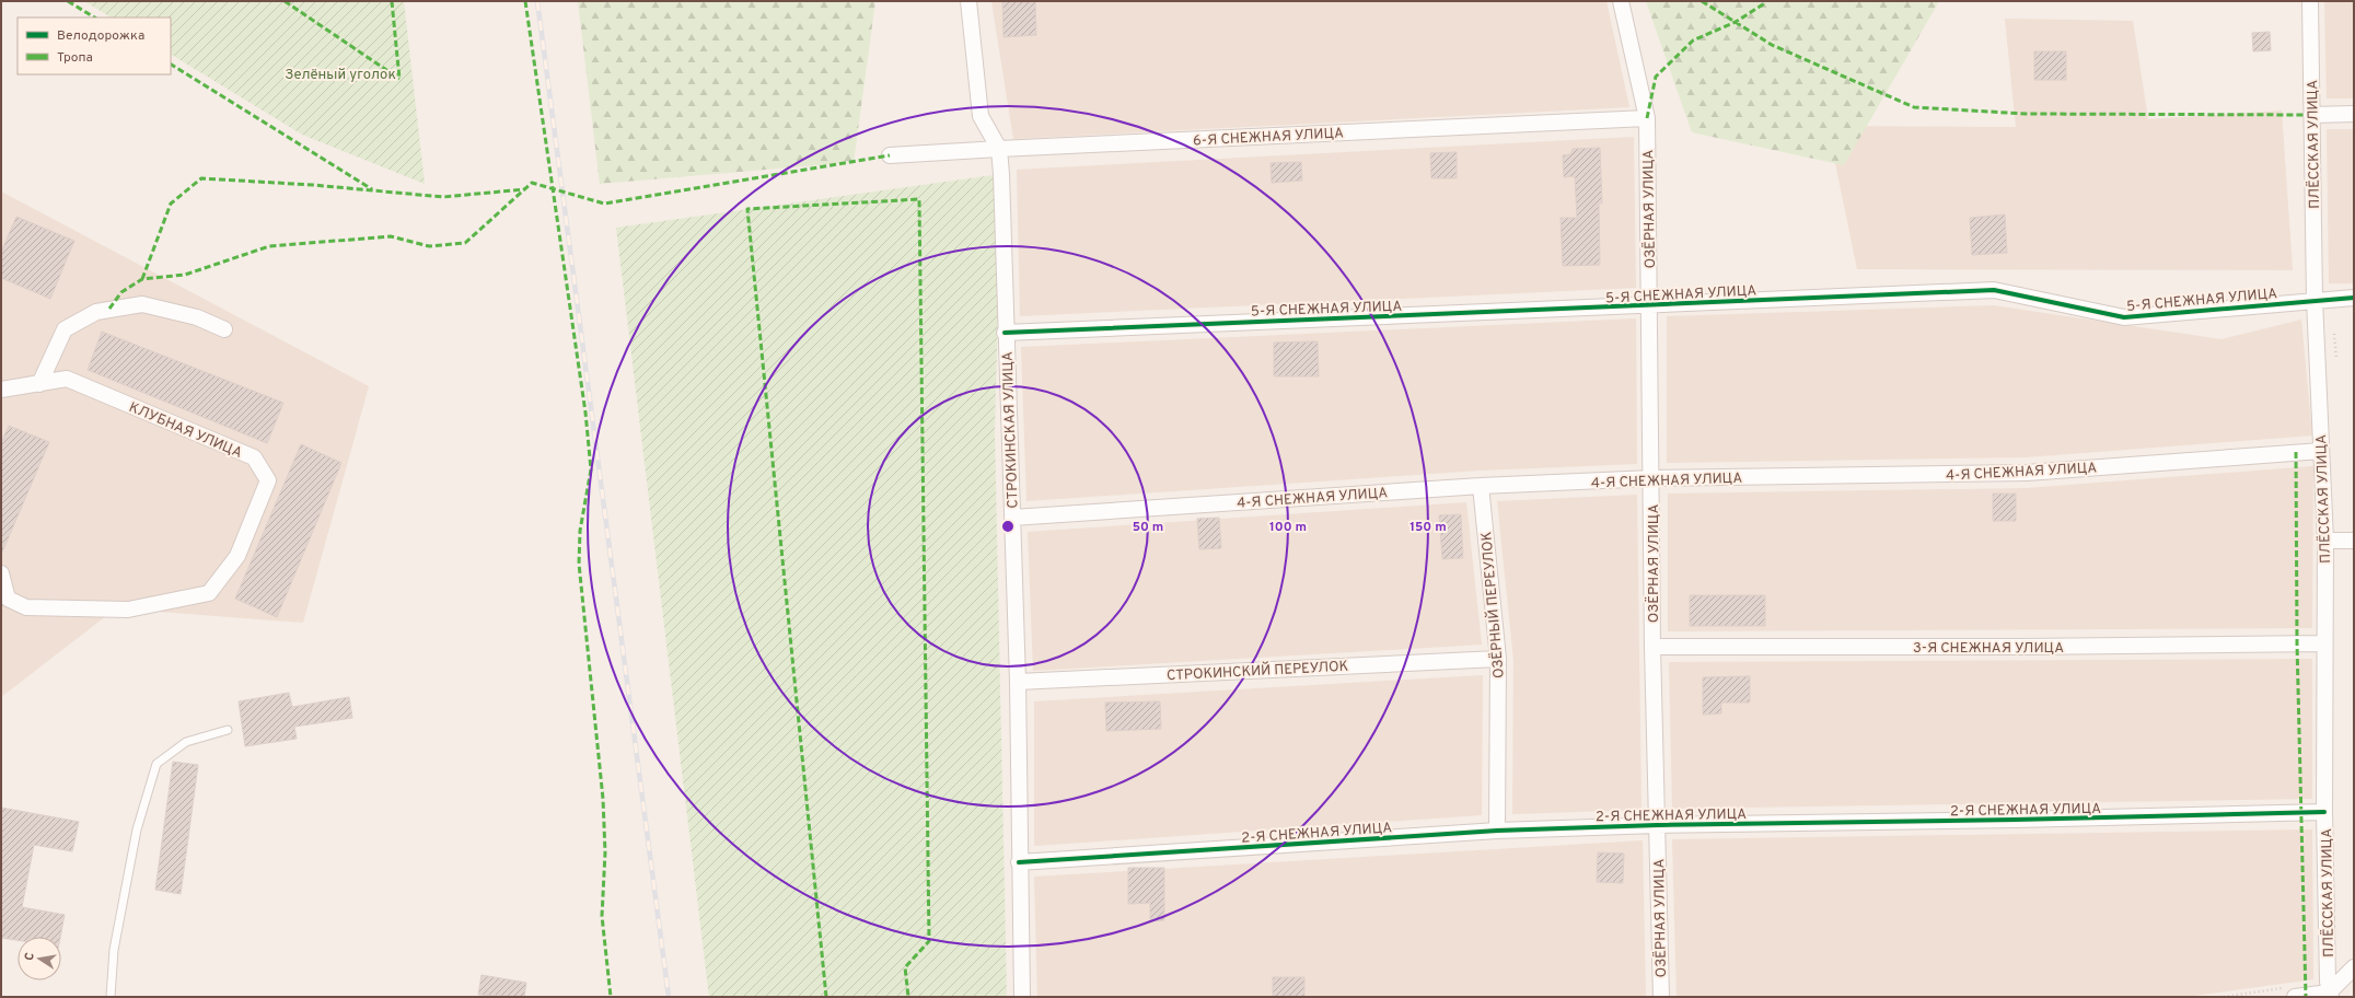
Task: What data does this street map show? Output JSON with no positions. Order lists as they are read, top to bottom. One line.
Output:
{"streets":{"street":["6-Я СНЕЖНАЯ УЛИЦА","ПЛЁССКАЯ УЛИЦА","ОЗЁРНАЯ УЛИЦА","5-Я СНЕЖНАЯ УЛИЦА","КЛУБНАЯ УЛИЦА","СТРОКИНСКАЯ УЛИЦА","4-Я СНЕЖНАЯ УЛИЦА","ОЗЁРНЫЙ ПЕРЕУЛОК","3-Я СНЕЖНАЯ УЛИЦА","СТРОКИНСКИЙ ПЕРЕУЛОК","2-Я СНЕЖНАЯ УЛИЦА"]},"crossings":[["6-Я СНЕЖНАЯ УЛИЦА","ОЗЁРНАЯ УЛИЦА"],["6-Я СНЕЖНАЯ УЛИЦА","СТРОКИНСКАЯ УЛИЦА"],["ПЛЁССКАЯ УЛИЦА","5-Я СНЕЖНАЯ УЛИЦА"],["ПЛЁССКАЯ УЛИЦА","4-Я СНЕЖНАЯ УЛИЦА"],["ПЛЁССКАЯ УЛИЦА","3-Я СНЕЖНАЯ УЛИЦА"],["ПЛЁССКАЯ УЛИЦА","2-Я СНЕЖНАЯ УЛИЦА"],["ОЗЁРНАЯ УЛИЦА","5-Я СНЕЖНАЯ УЛИЦА"],["ОЗЁРНАЯ УЛИЦА","4-Я СНЕЖНАЯ УЛИЦА"],["ОЗЁРНАЯ УЛИЦА","3-Я СНЕЖНАЯ УЛИЦА"],["ОЗЁРНАЯ УЛИЦА","2-Я СНЕЖНАЯ УЛИЦА"],["5-Я СНЕЖНАЯ УЛИЦА","СТРОКИНСКАЯ УЛИЦА"],["СТРОКИНСКАЯ УЛИЦА","4-Я СНЕЖНАЯ УЛИЦА"],["СТРОКИНСКАЯ УЛИЦА","СТРОКИНСКИЙ ПЕРЕУЛОК"],["СТРОКИНСКАЯ УЛИЦА","2-Я СНЕЖНАЯ УЛИЦА"],["4-Я СНЕЖНАЯ УЛИЦА","ОЗЁРНЫЙ ПЕРЕУЛОК"],["ОЗЁРНЫЙ ПЕРЕУЛОК","СТРОКИНСКИЙ ПЕРЕУЛОК"],["ОЗЁРНЫЙ ПЕРЕУЛОК","2-Я СНЕЖНАЯ УЛИЦА"]],"parks":["Зелёный уголок"],"legend":["Велодорожка","Тропа"],"north":"left","rings":["50 m","100 m","150 m"]}
